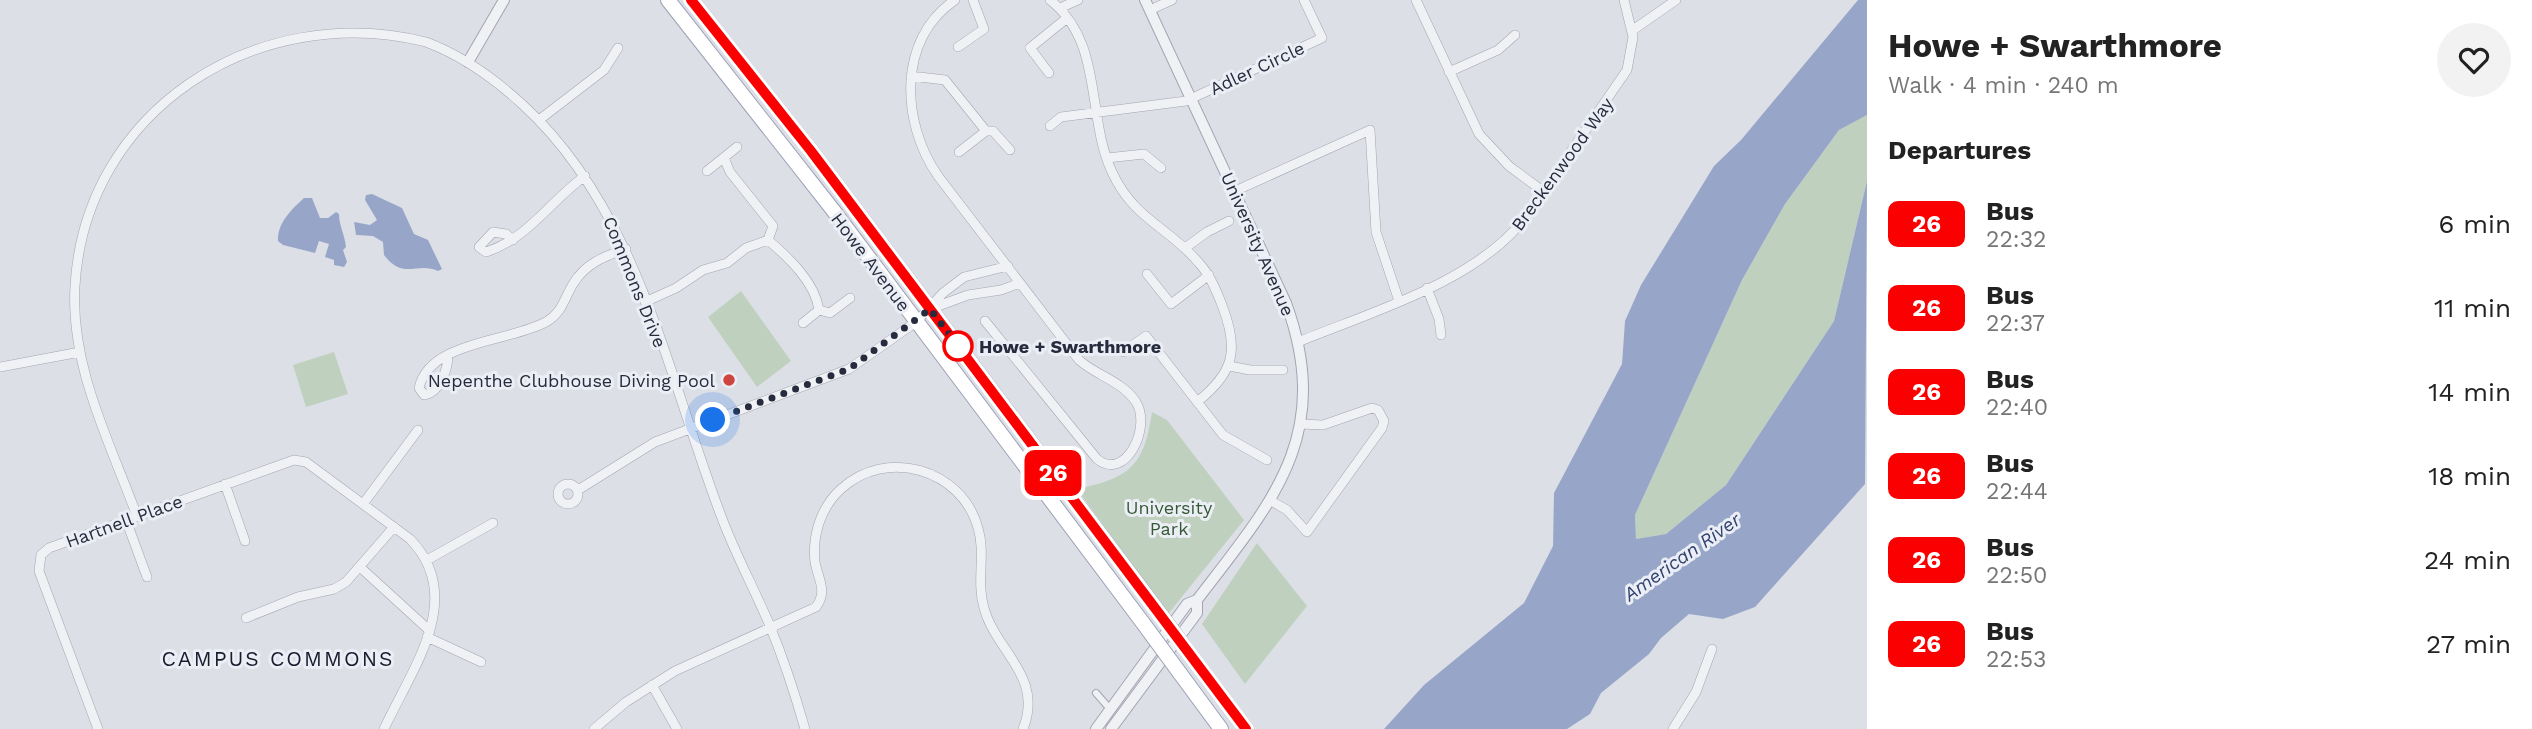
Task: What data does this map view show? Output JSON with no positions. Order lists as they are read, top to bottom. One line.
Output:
{"streets":{"main road":["Howe Avenue"],"street":["Adler Circle","Breckenwood Way","University Avenue","Commons Drive","Hartnell Place"]},"crossings":[["Adler Circle","University Avenue"],["Breckenwood Way","University Avenue"],["Commons Drive","Hartnell Place"]],"districts":["CAMPUS COMMONS"],"water":["American River"],"parks":["University Park"],"places":["Howe + Swarthmore","Nepenthe Clubhouse Diving Pool"],"lines":["bus line 26"],"page":{"on_map":"26","heading":[["Howe + Swarthmore","Walk · 4 min · 240 m"],"Departures"],"list":[{"mark":"26","name":"Bus","note":"22:32","value":"6 min"},{"mark":"26","name":"Bus","note":"22:37","value":"11 min"},{"mark":"26","name":"Bus","note":"22:40","value":"14 min"},{"mark":"26","name":"Bus","note":"22:44","value":"18 min"},{"mark":"26","name":"Bus","note":"22:50","value":"24 min"},{"mark":"26","name":"Bus","note":"22:53","value":"27 min"}]}}
